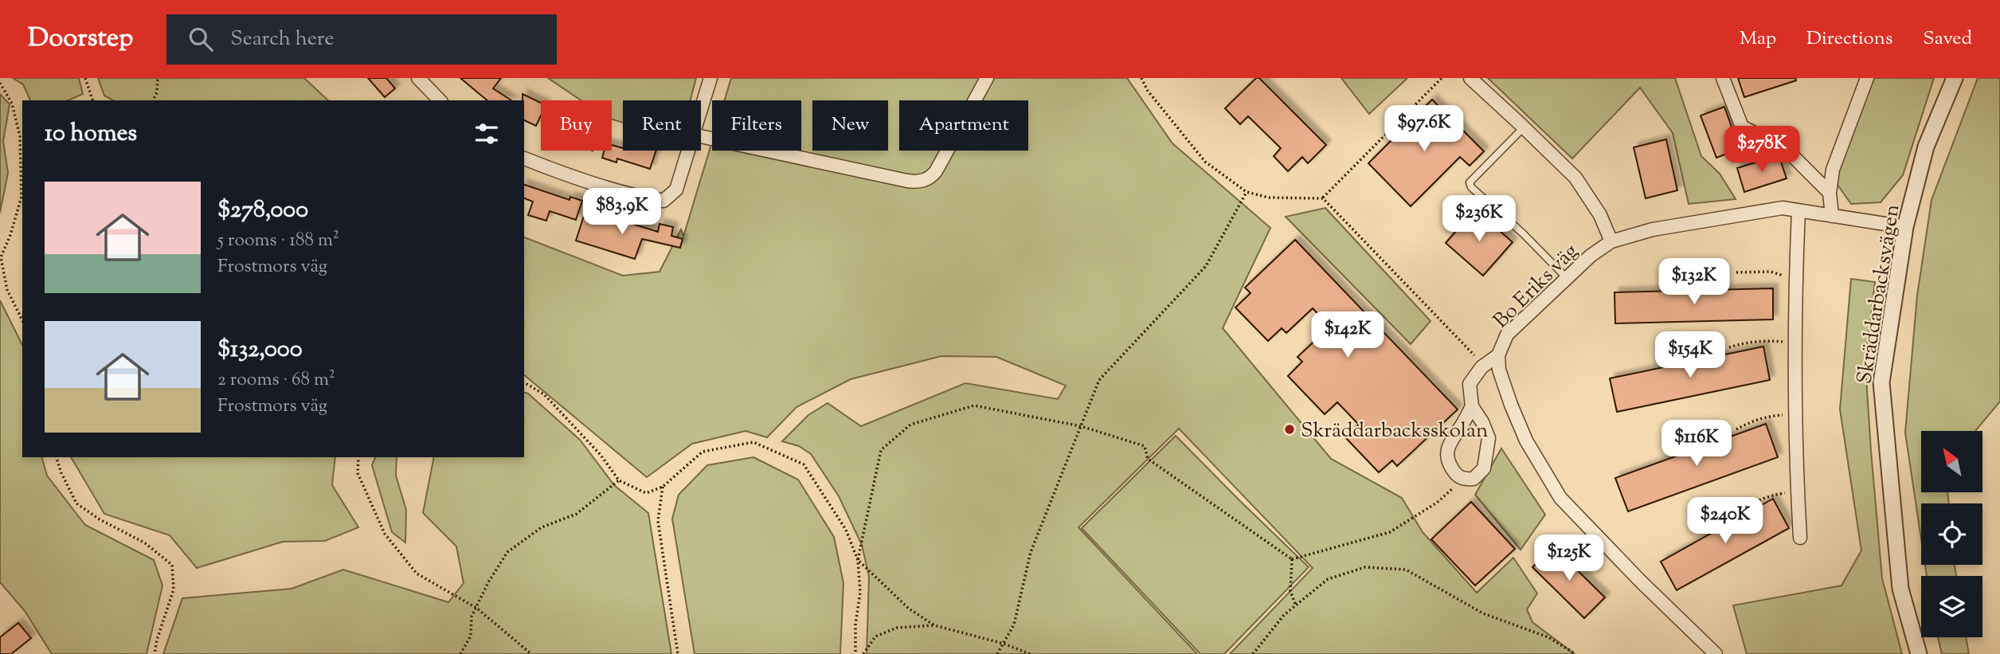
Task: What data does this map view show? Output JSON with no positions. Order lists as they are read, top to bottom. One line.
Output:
{"streets":{"street":["Bo Eriks väg","Skräddarbacksvägen"]},"crossings":[["Bo Eriks väg","Skräddarbacksvägen"]],"places":["Skräddarbacksskolan"],"north":"top left","page":{"header":"Doorstep","search":"Search here","nav":["Map","Directions","Saved"],"chip":["Buy","Rent","Filters","New","Apartment"],"heading":"10 homes","price":["$97.6K","$278K","$83.9K","$236K","$132K","$142K","$154K","$116K","$240K","$125K"],"list":[{"name":"$278,000","note":"5 rooms · 188 m² · Frostmors väg"},{"name":"$132,000","note":"2 rooms · 68 m² · Frostmors väg"}]}}
